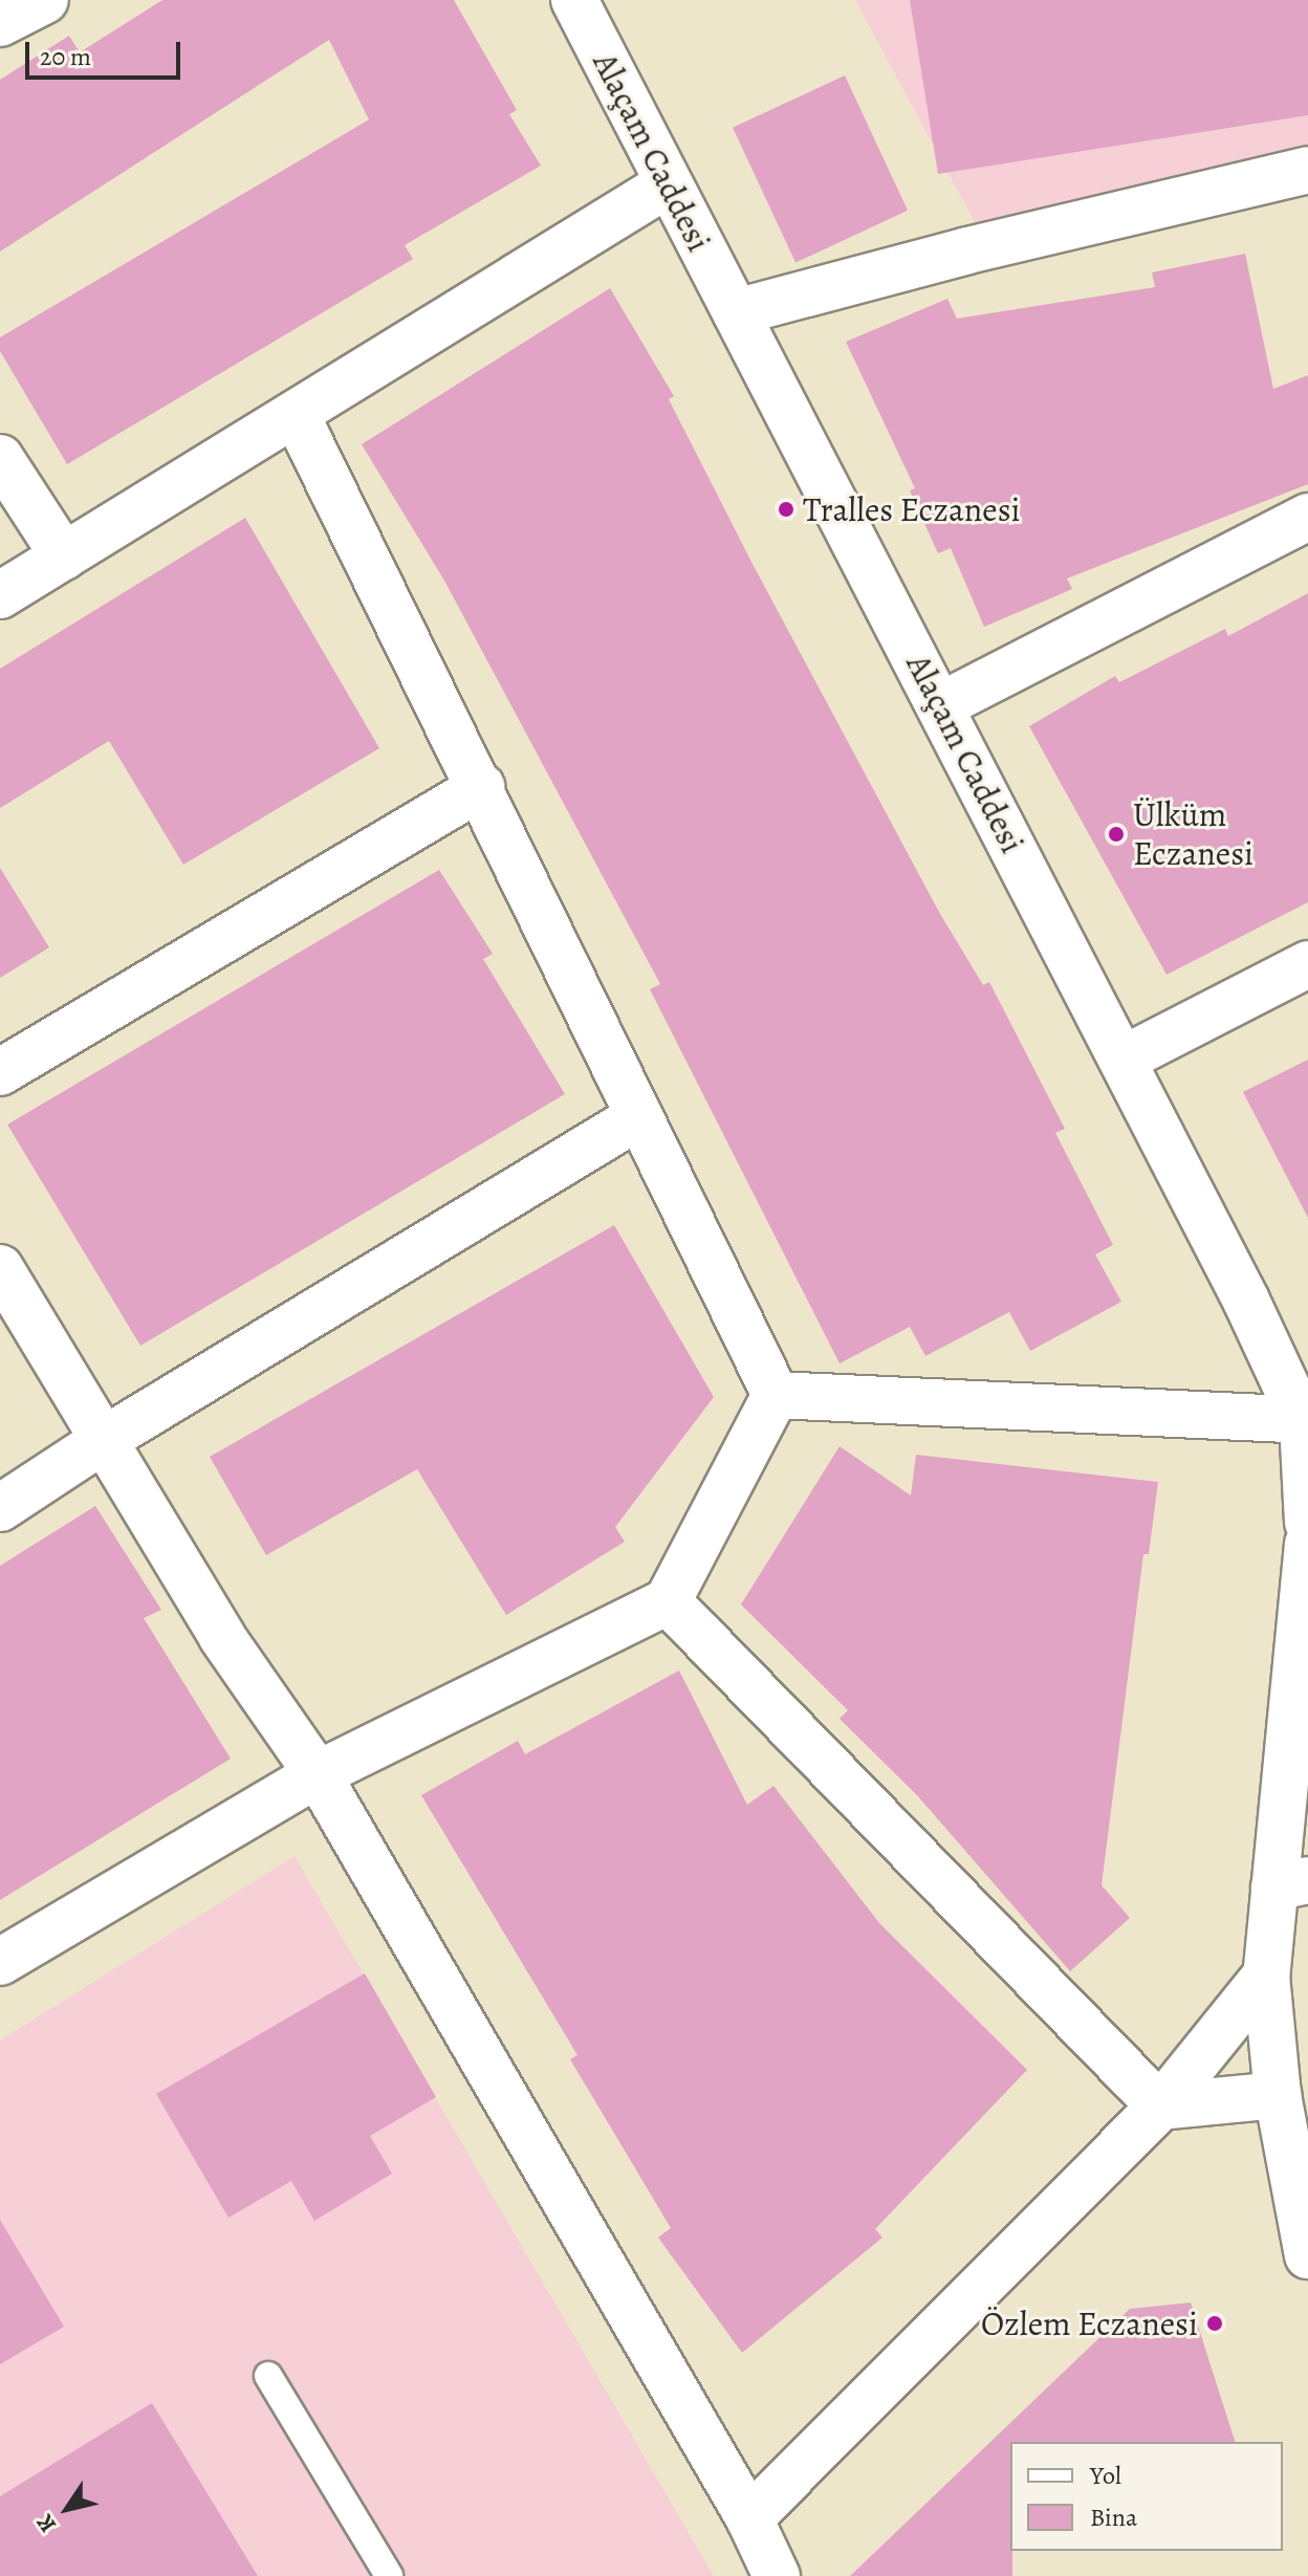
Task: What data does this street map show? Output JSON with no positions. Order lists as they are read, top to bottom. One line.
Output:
{"streets":{"street":["Alaçam Caddesi"]},"places":["Tralles Eczanesi","Ülküm Eczanesi","Özlem Eczanesi"],"legend":["Yol","Bina"],"scale_bar":"20 m","north":"bottom left"}
